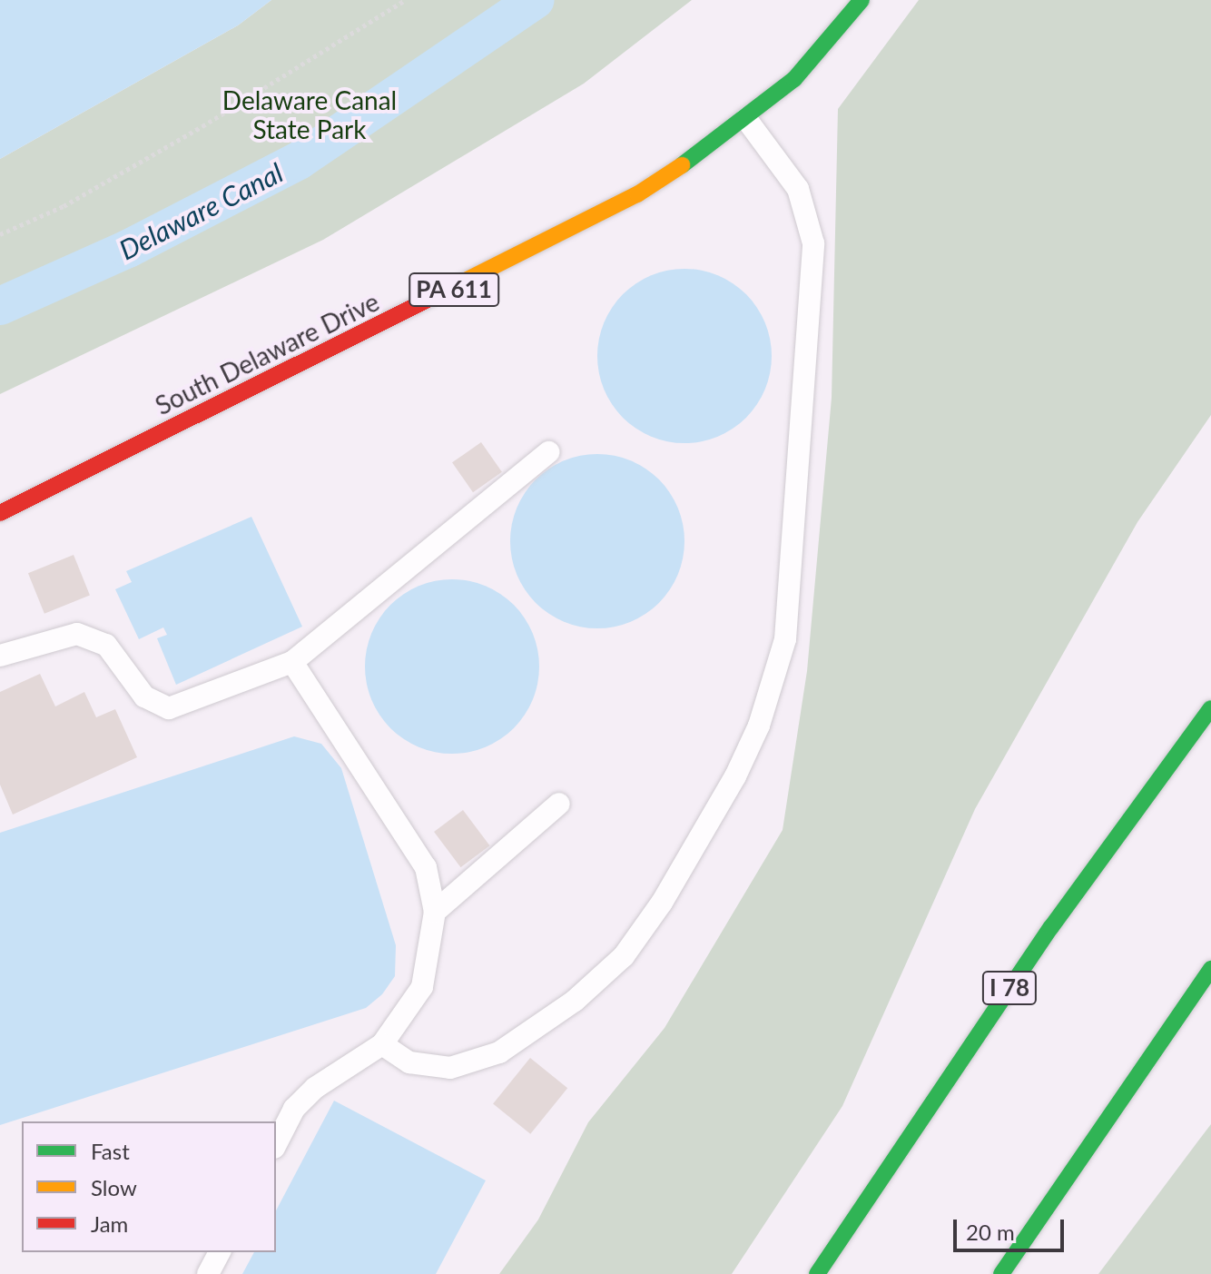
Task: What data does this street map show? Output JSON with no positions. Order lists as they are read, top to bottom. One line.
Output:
{"streets":{"highway":["PA 611","South Delaware Drive","I 78"]},"water":["Delaware Canal"],"parks":["Delaware Canal State Park"],"legend":["Fast","Slow","Jam"],"scale_bar":"20 m"}
